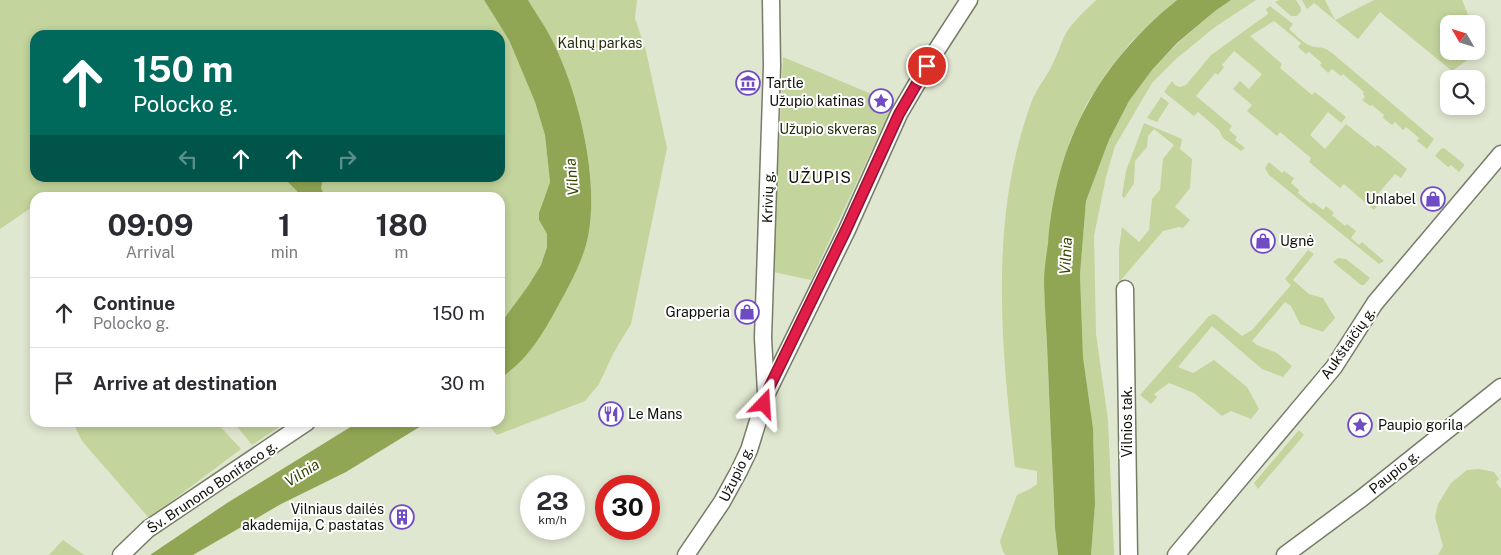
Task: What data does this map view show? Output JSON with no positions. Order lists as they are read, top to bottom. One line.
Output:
{"streets":{"street":["Krivių g.","Aukštaičių g.","Vilnios tak.","Paupio g.","Užupio g.","Šv. Brunono Bonifaco g."]},"crossings":[["Krivių g.","Užupio g."]],"districts":["UŽUPIS"],"water":["Vilnia"],"parks":["Kalnų parkas","Užupio skveras"],"places":{"museum":["Tartle"],"place":["Užupio katinas","Paupio gorila"],"shop":["Unlabel","Ugnė","Grapperia"],"restaurant":["Le Mans"],"building":["Vilniaus dailės akademija, C pastatas"]},"north":"top left","page":{"turn":["150 m","Polocko g."],"eta":["09:09","Arrival","1","min","180","m"],"list":[{"name":"Continue","note":"Polocko g.","value":"150 m"},{"name":"Arrive at destination","value":"30 m"}],"speed":"23 km/h","limit":"30"}}
